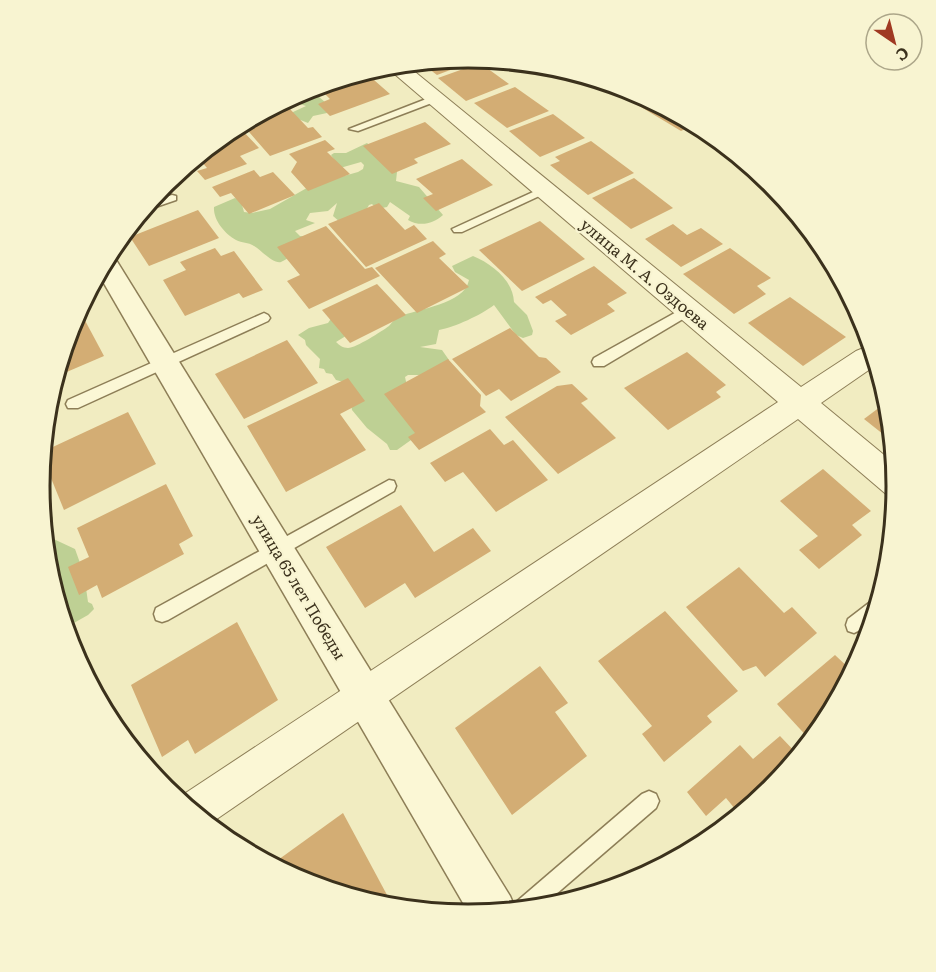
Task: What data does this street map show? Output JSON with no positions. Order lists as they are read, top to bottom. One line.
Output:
{"streets":{"street":["улица М. А. Оздоева","улица 65 лет Победы"]},"north":"bottom right"}
